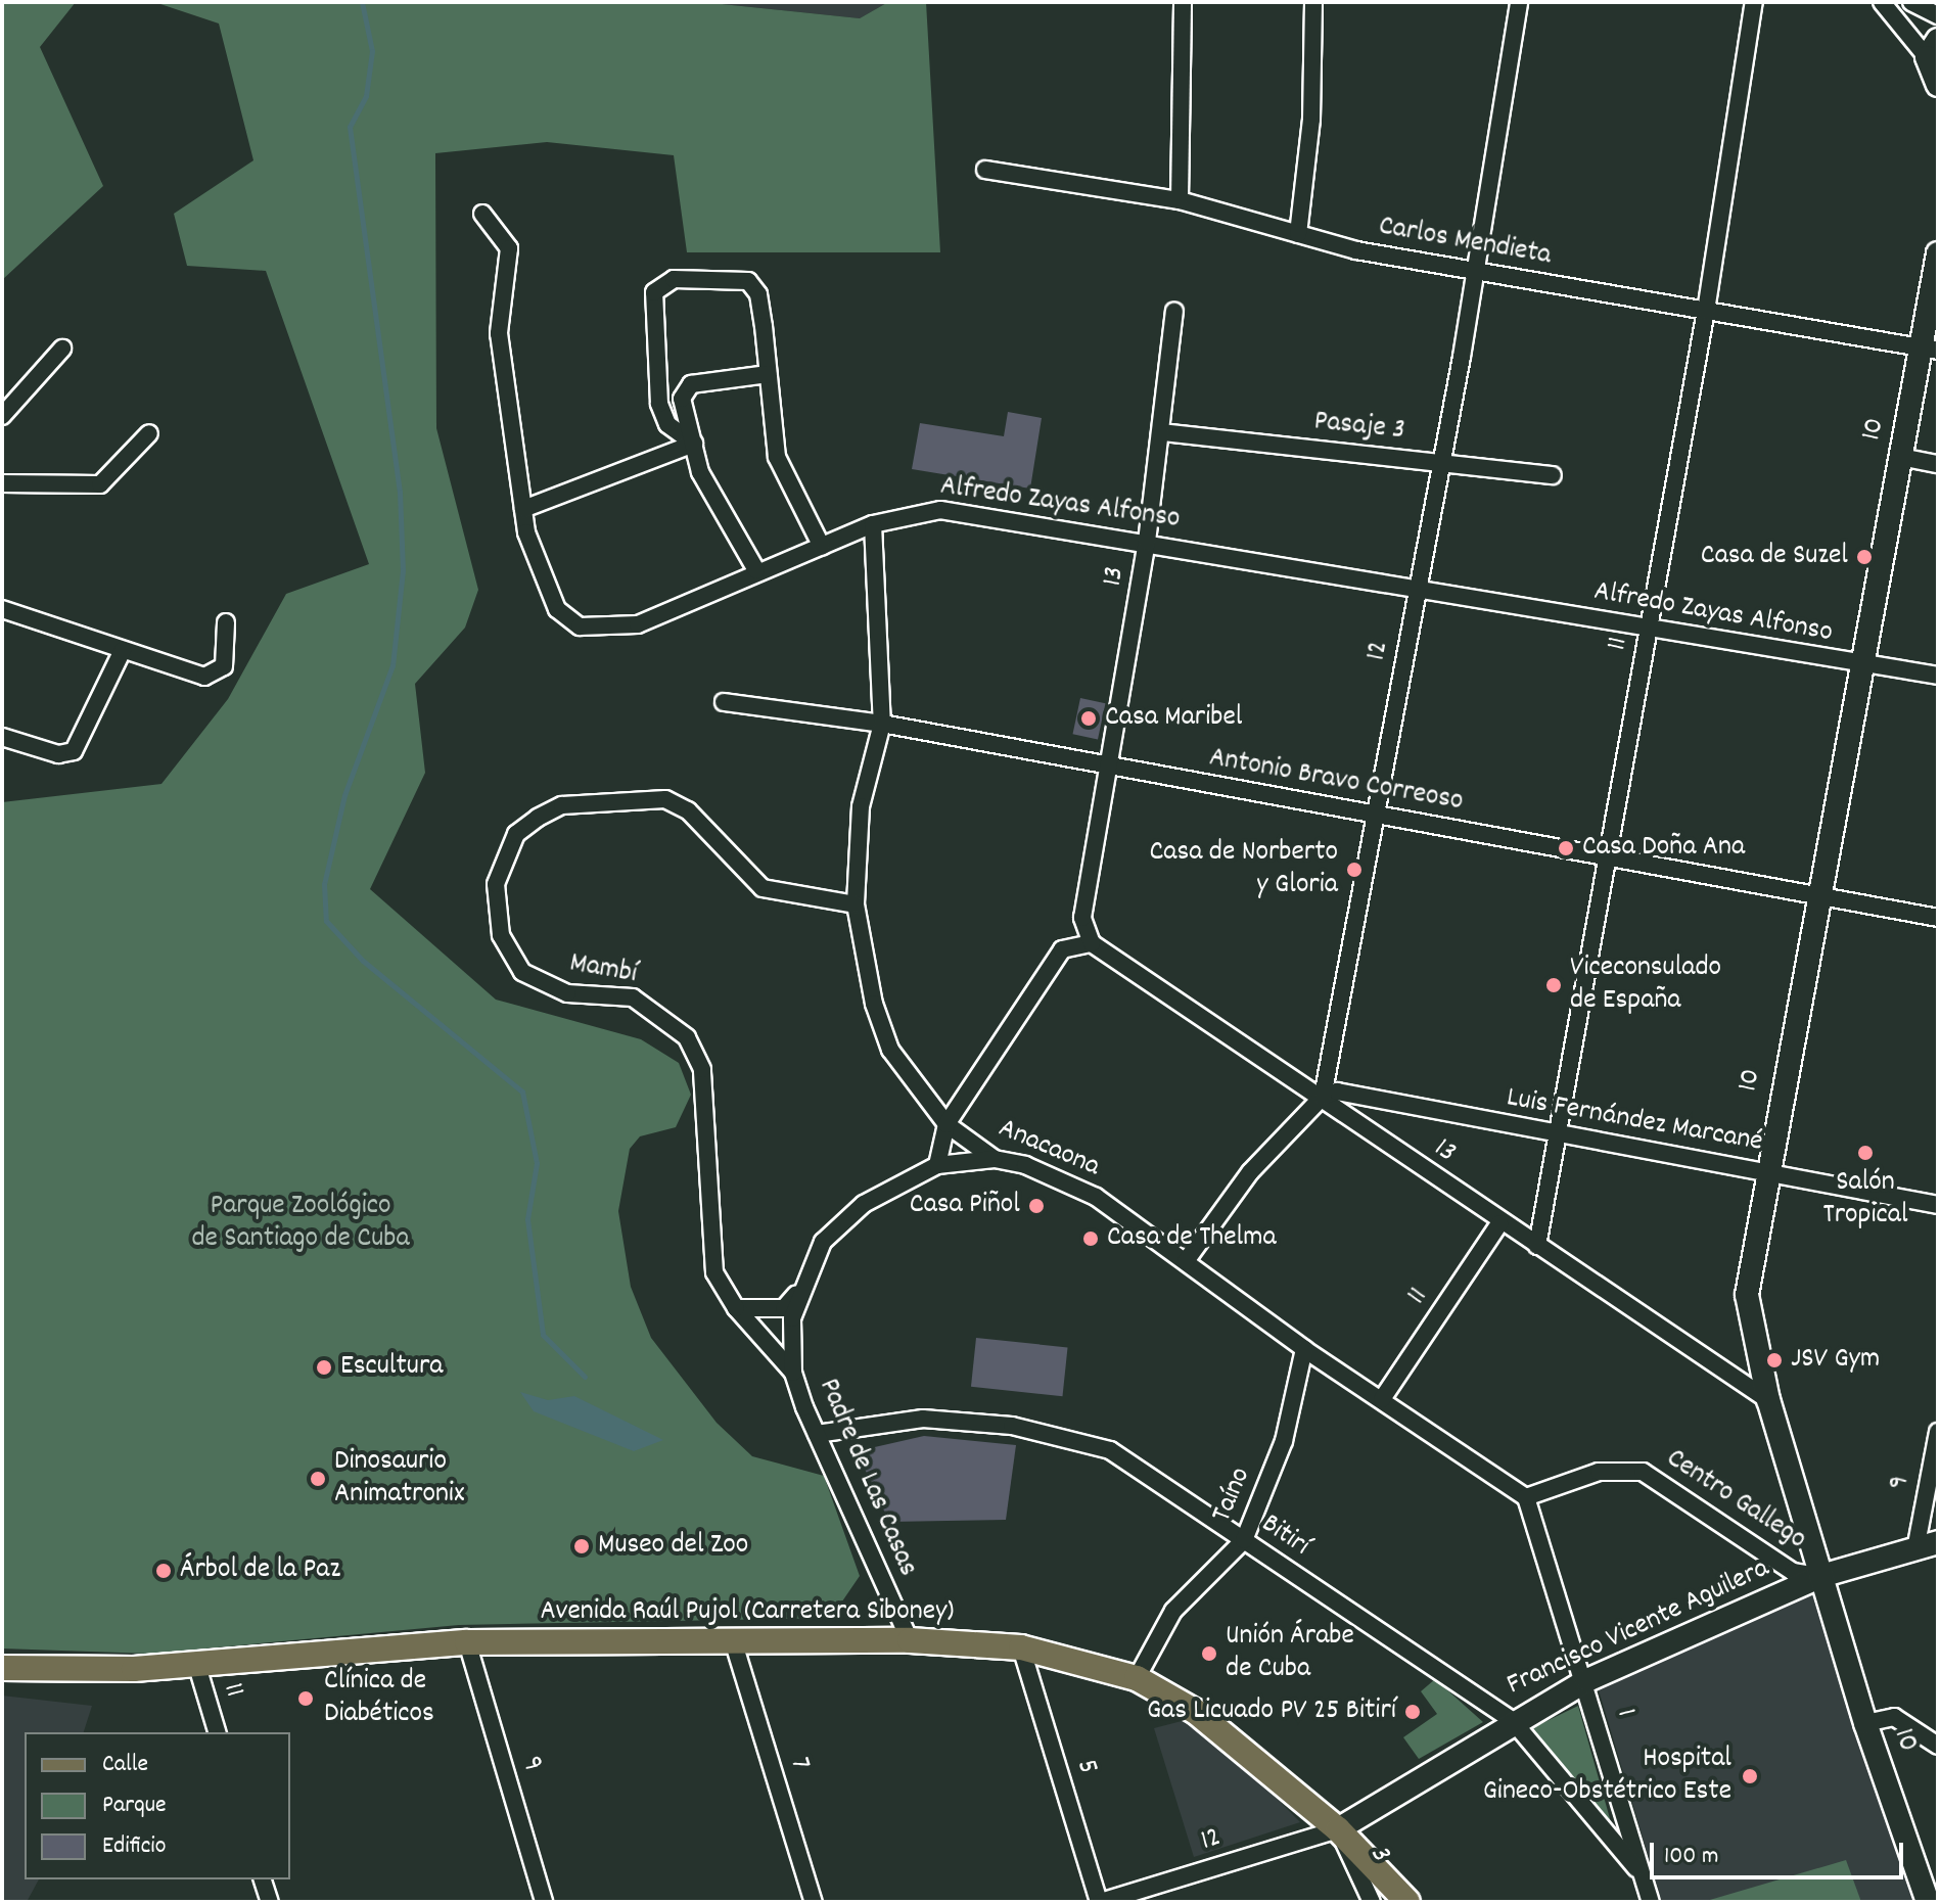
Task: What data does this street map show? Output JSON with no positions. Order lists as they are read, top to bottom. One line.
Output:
{"streets":{"main road":["10","Avenida Raúl Pujol (Carretera Siboney)","Francisco Vicente Aguilera"],"street":["Carlos Mendieta","Pasaje 3","Alfredo Zayas Alfonso","13","11","12","Antonio Bravo Correoso","Mambí","Luis Fernández Marcané","Anacaona","Padre de Las Casas","9","Taíno","Centro Gallego","Bitirí","1","7","5","3"]},"crossings":[["Carlos Mendieta","10"],["Carlos Mendieta","11"],["Carlos Mendieta","12"],["Pasaje 3","13"],["Pasaje 3","12"],["10","Alfredo Zayas Alfonso"],["10","13"],["10","Antonio Bravo Correoso"],["10","Luis Fernández Marcané"],["10","Centro Gallego"],["10","Francisco Vicente Aguilera"],["Alfredo Zayas Alfonso","13"],["Alfredo Zayas Alfonso","11"],["Alfredo Zayas Alfonso","12"],["Alfredo Zayas Alfonso","Anacaona"],["13","11"],["13","12"],["13","Antonio Bravo Correoso"],["13","Luis Fernández Marcané"],["11","Antonio Bravo Correoso"],["11","Luis Fernández Marcané"],["11","Anacaona"],["11","Avenida Raúl Pujol (Carretera Siboney)"],["12","Antonio Bravo Correoso"],["12","Luis Fernández Marcané"],["12","Avenida Raúl Pujol (Carretera Siboney)"],["12","Francisco Vicente Aguilera"],["12","5"],["12","3"],["Antonio Bravo Correoso","Anacaona"],["Mambí","Anacaona"],["Mambí","Padre de Las Casas"],["Anacaona","Padre de Las Casas"],["Anacaona","Taíno"],["Anacaona","Centro Gallego"],["Padre de Las Casas","Bitirí"],["Padre de Las Casas","Avenida Raúl Pujol (Carretera Siboney)"],["9","Avenida Raúl Pujol (Carretera Siboney)"],["9","Francisco Vicente Aguilera"],["Taíno","Bitirí"],["Taíno","Avenida Raúl Pujol (Carretera Siboney)"],["Centro Gallego","Francisco Vicente Aguilera"],["Bitirí","Francisco Vicente Aguilera"],["Bitirí","1"],["Avenida Raúl Pujol (Carretera Siboney)","Francisco Vicente Aguilera"],["Avenida Raúl Pujol (Carretera Siboney)","7"],["Avenida Raúl Pujol (Carretera Siboney)","5"],["Avenida Raúl Pujol (Carretera Siboney)","3"],["Francisco Vicente Aguilera","1"],["Francisco Vicente Aguilera","3"]],"parks":["Parque Zoológico de Santiago de Cuba"],"places":["Casa de Suzel","Casa Maribel","Casa Doña Ana","Casa de Norberto y Gloria","Viceconsulado de España","Salón Tropical","Casa Piñol","Casa de Thelma","JSV Gym","Escultura","Dinosaurio Animatronix","Museo del Zoo","Árbol de la Paz","Unión Árabe de Cuba","Clínica de Diabéticos","Gas Licuado PV 25 Bitirí","Hospital Gineco-Obstétrico Este"],"legend":["Calle","Parque","Edificio"],"scale_bar":"100 m"}
